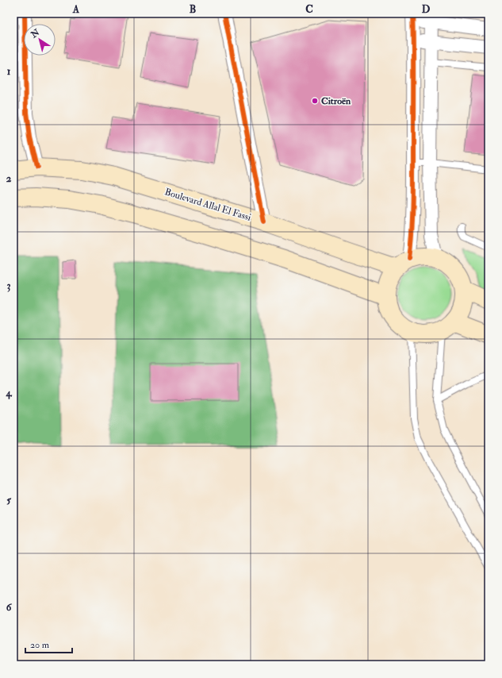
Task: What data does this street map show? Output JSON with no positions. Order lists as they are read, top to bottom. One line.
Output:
{"streets":{"main road":["Boulevard Allal El Fassi"]},"places":["Citroën"],"scale_bar":"20 m","north":"top left","grid":{"columns":["A","B","C","D"],"rows":["1","2","3","4","5","6"]}}
